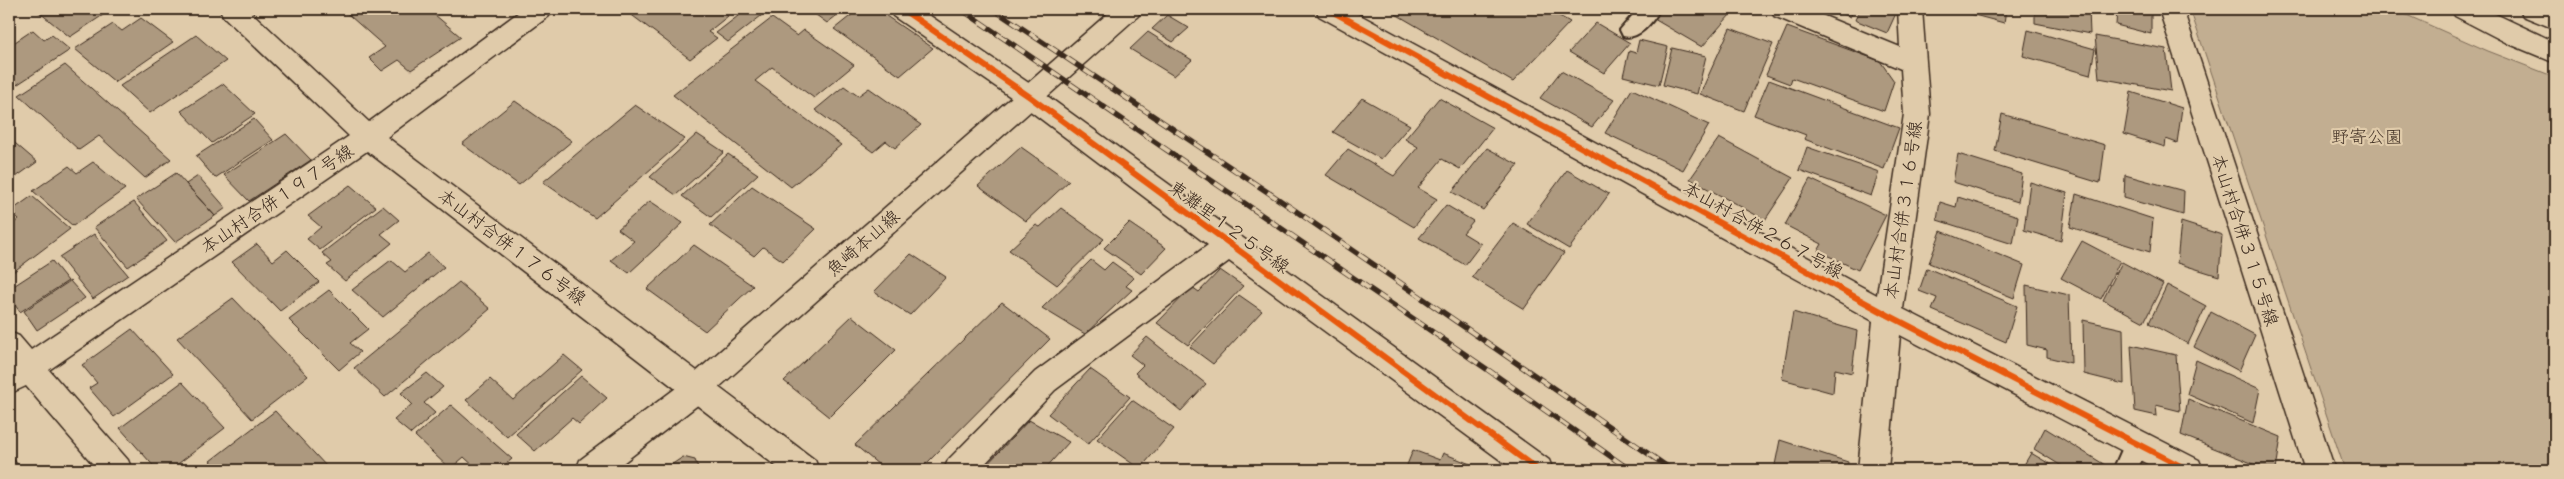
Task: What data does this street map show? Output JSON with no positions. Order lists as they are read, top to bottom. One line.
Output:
{"streets":{"street":["本山村合併１９７号線","本山村合併３１６号線","東灘里１２５号線","本山村合併２６７号線","本山村合併３１５号線","魚崎本山線","本山村合併１７６号線"]},"crossings":[["本山村合併１９７号線","本山村合併１７６号線"],["本山村合併３１６号線","本山村合併２６７号線"],["東灘里１２５号線","魚崎本山線"],["魚崎本山線","本山村合併１７６号線"]],"parks":["野寄公園"]}
